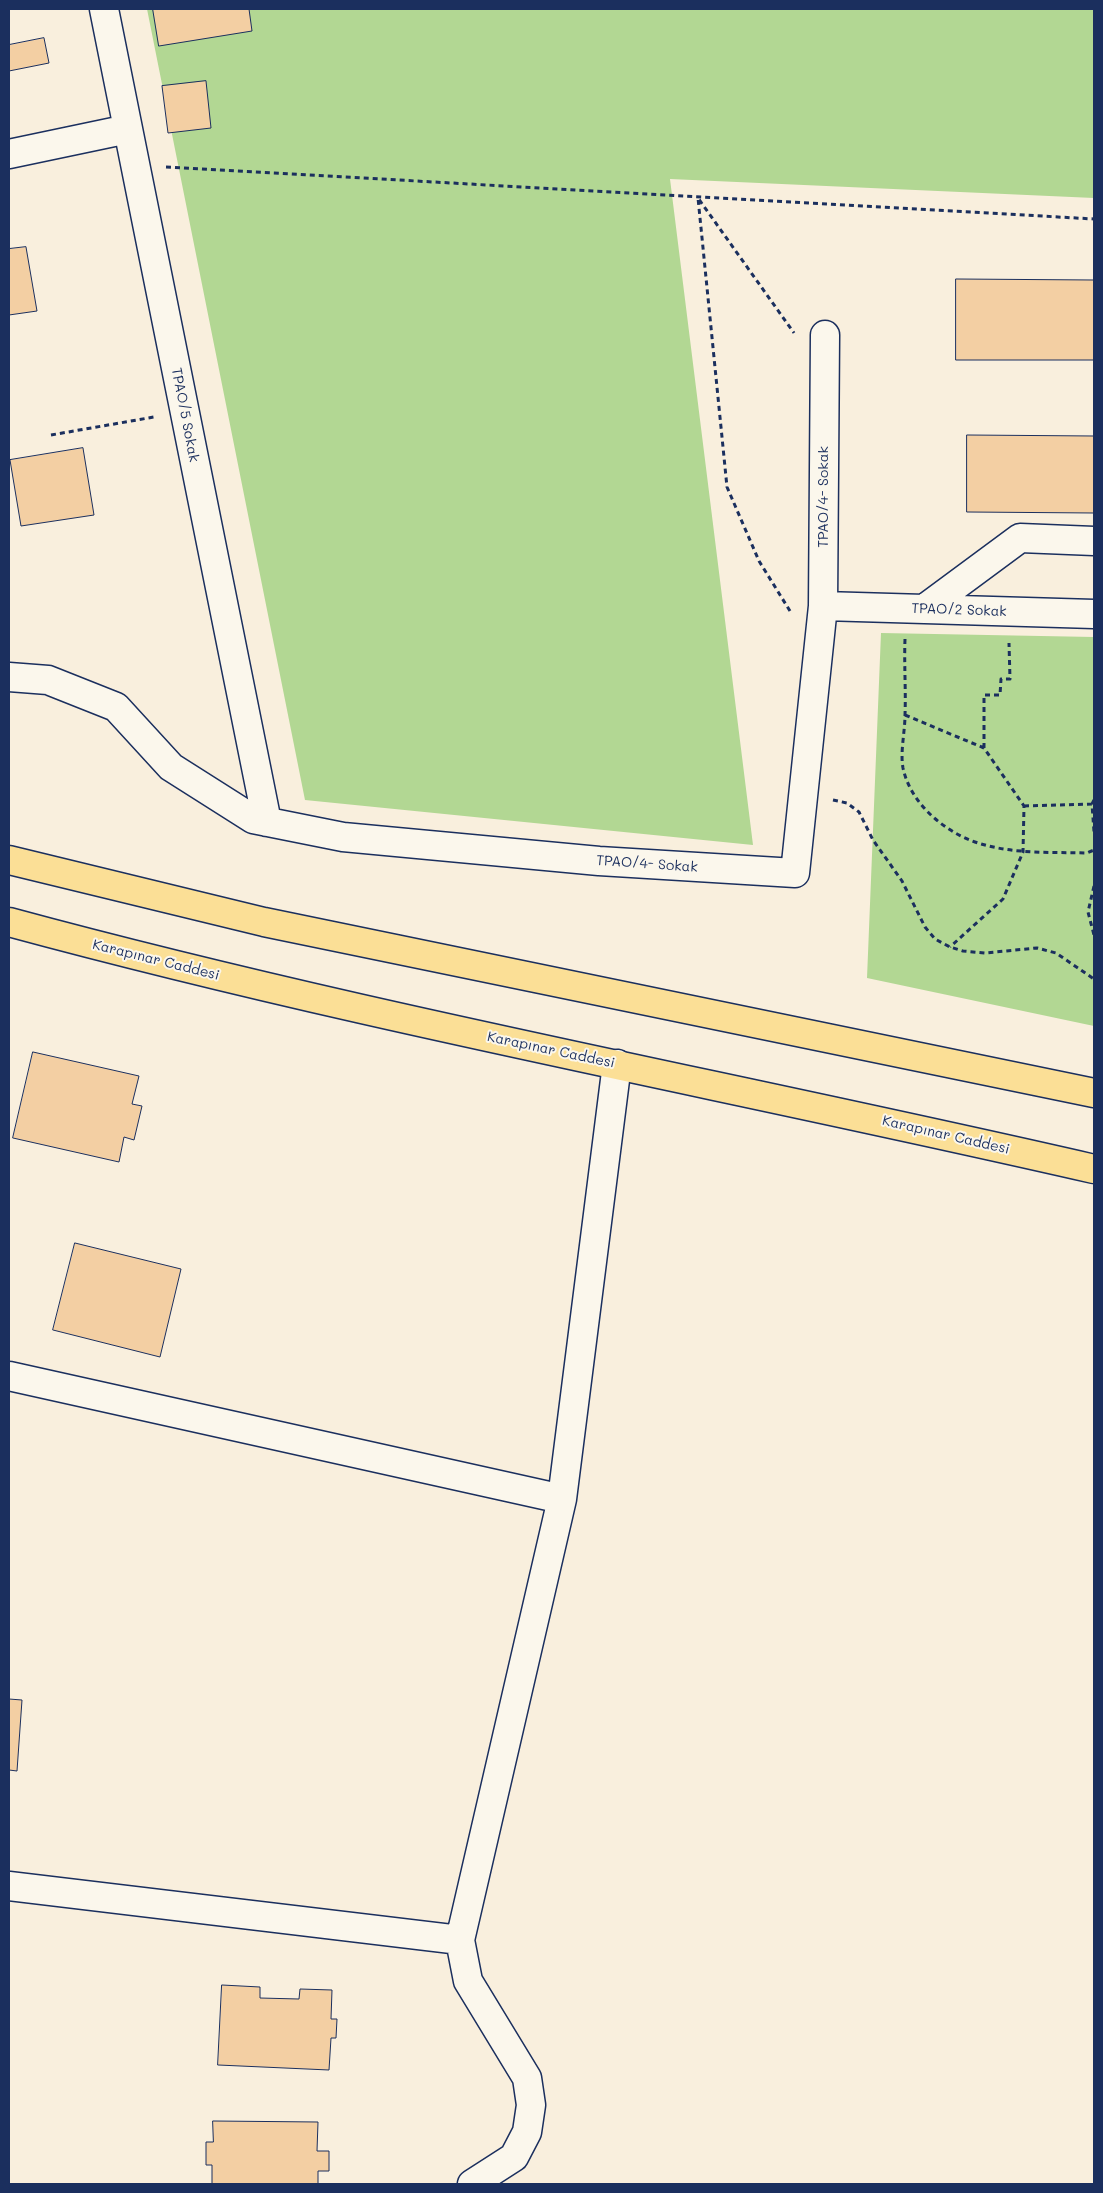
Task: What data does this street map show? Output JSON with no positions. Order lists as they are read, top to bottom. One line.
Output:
{"streets":{"main road":["Karapınar Caddesi"],"street":["TPAO/5 Sokak","TPAO/4- Sokak","TPAO/2 Sokak"]},"crossings":[["TPAO/5 Sokak","TPAO/4- Sokak"],["TPAO/4- Sokak","TPAO/2 Sokak"]]}
